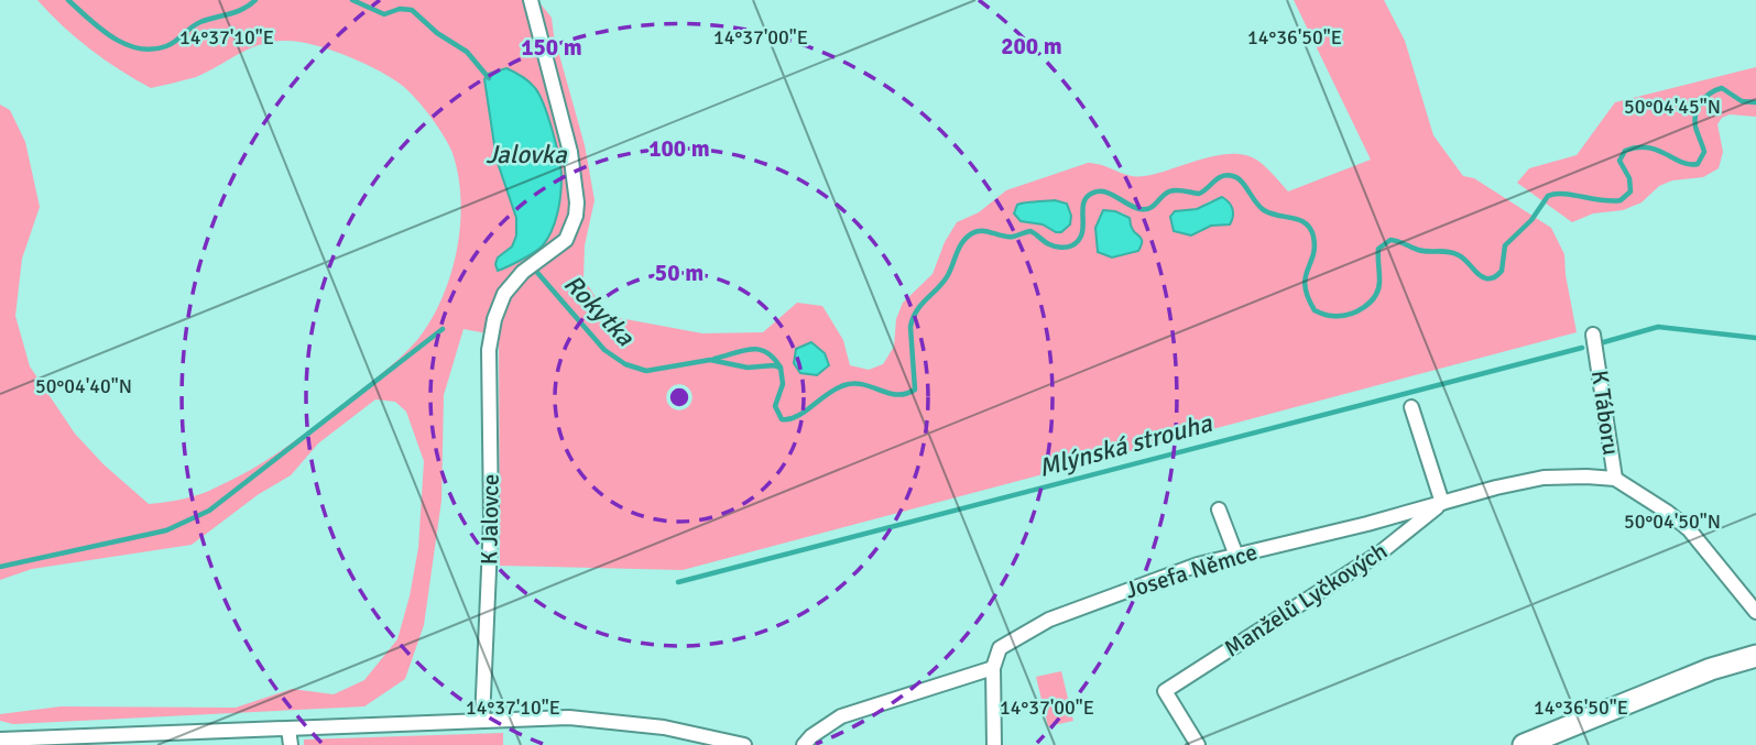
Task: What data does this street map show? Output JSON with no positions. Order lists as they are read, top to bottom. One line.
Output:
{"streets":{"street":["K Táboru","K Jalovce","Josefa Němce","Manželů Lyčkových"]},"crossings":[["K Táboru","Josefa Němce"],["Josefa Němce","Manželů Lyčkových"]],"water":["Jalovka","Rokytka","Mlýnská strouha"],"coordinates":["14°37'10\"E","14°37'00\"E","14°36'50\"E","50°04'45\"N","50°04'40\"N","50°04'50\"N"],"rings":["200 m","150 m","100 m","50 m"]}
